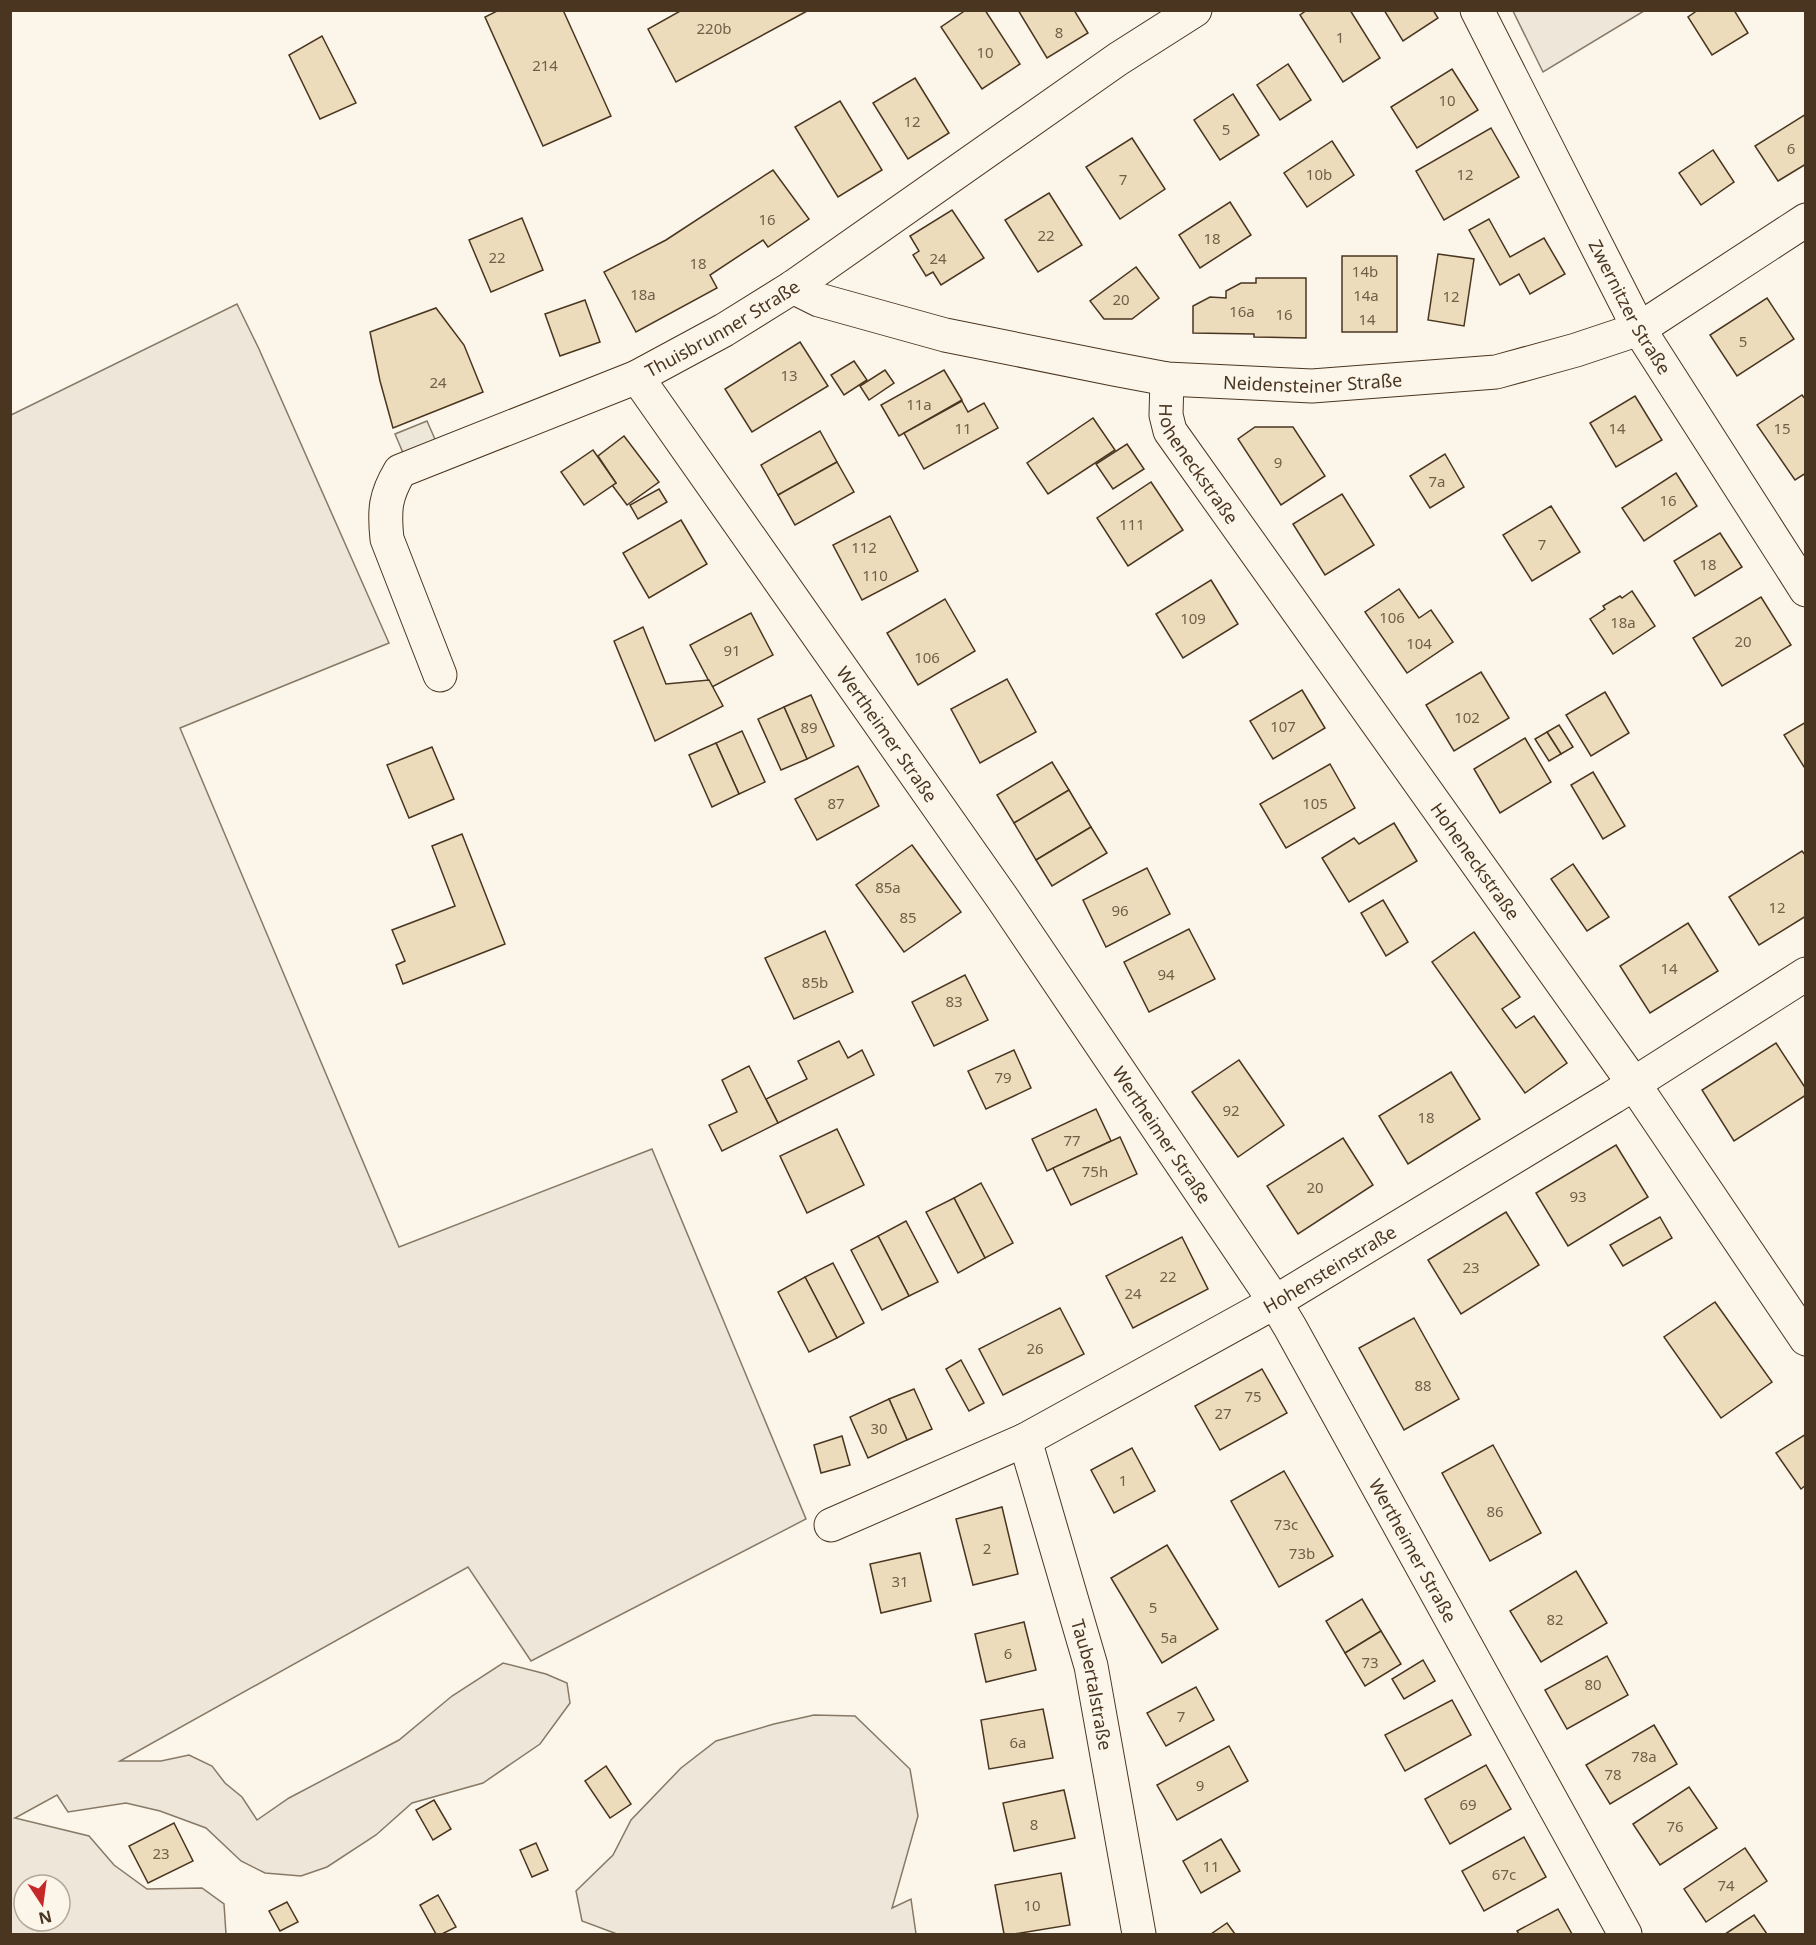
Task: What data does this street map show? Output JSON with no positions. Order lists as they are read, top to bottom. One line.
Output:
{"streets":{"street":["Zwernitzer Straße","Thuisbrunner Straße","Neidensteiner Straße","Hoheneckstraße","Wertheimer Straße","Hohensteinstraße","Taubertalstraße"]},"crossings":[["Zwernitzer Straße","Neidensteiner Straße"],["Thuisbrunner Straße","Neidensteiner Straße"],["Thuisbrunner Straße","Wertheimer Straße"],["Neidensteiner Straße","Hoheneckstraße"],["Hoheneckstraße","Hohensteinstraße"],["Wertheimer Straße","Hohensteinstraße"],["Hohensteinstraße","Taubertalstraße"]],"house_numbers":["220b","8","1","10","214","10","12","5","6","10b","12","7","16","22","18","22","24","18","14b","18a","14a","12","20","16a","16","14","5","13","24","11a","11","14","15","9","7a","16","111","7","112","18","110","106","109","18a","20","104","91","106","102","107","89","87","105","85a","12","96","85","14","94","85b","83","79","92","18","77","75h","20","93","23","22","24","26","88","75","27","30","1","86","73c","2","73b","31","5","82","5a","6","73","80","7","6a","78a","78","9","69","8","76","23","11","67c","74","10"],"north":"bottom"}
